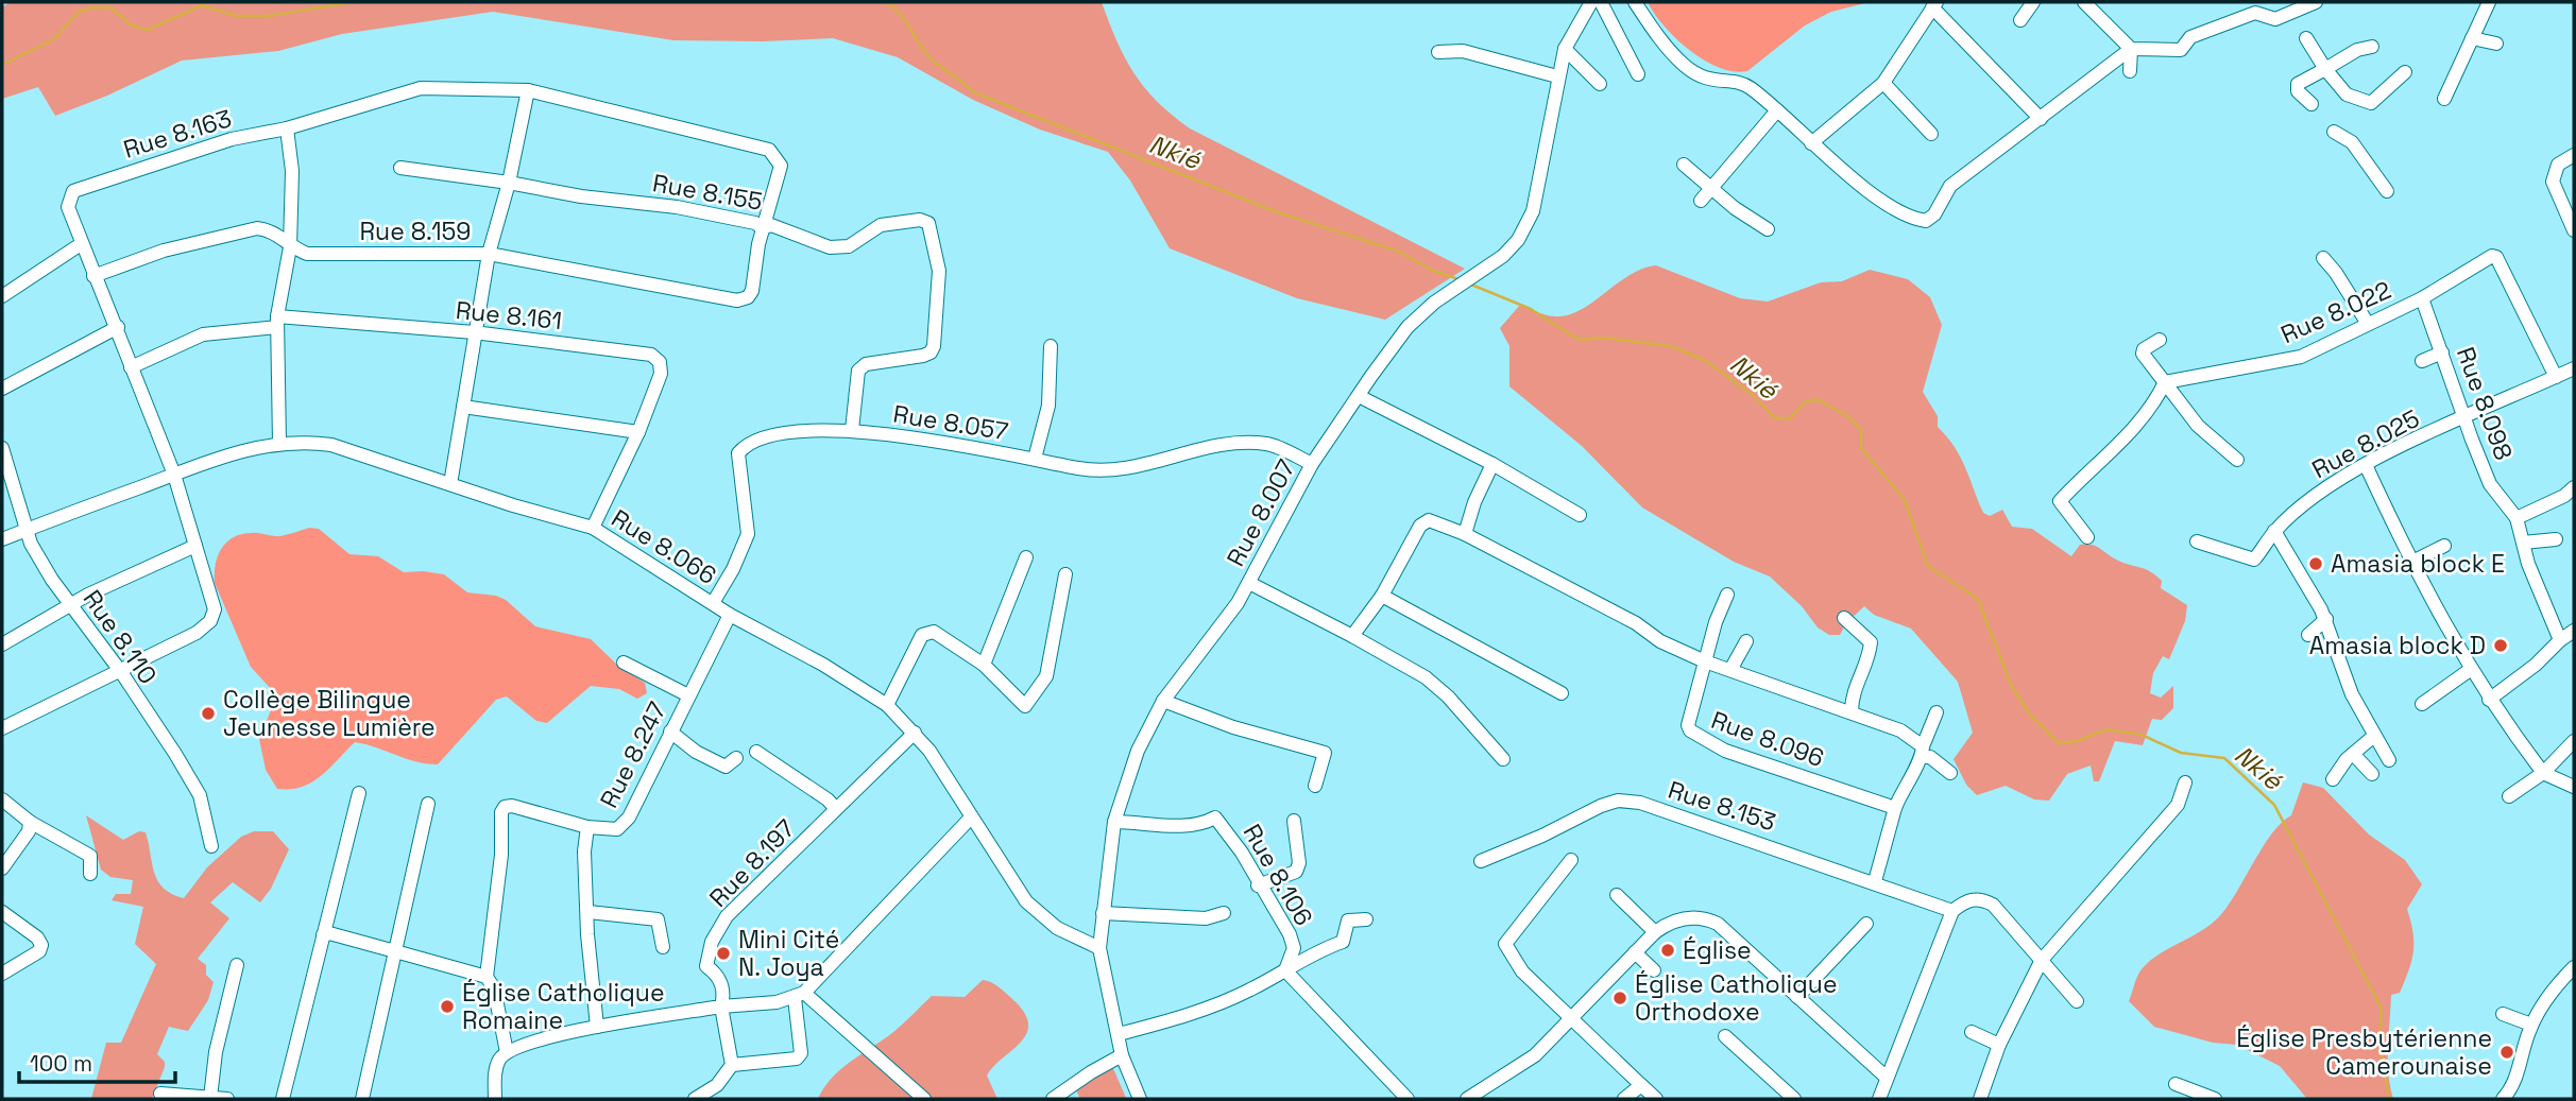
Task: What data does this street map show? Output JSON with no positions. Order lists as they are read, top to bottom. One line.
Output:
{"streets":{"street":["Rue 8.163","Rue 8.155","Rue 8.159","Rue 8.022","Rue 8.161","Rue 8.098","Rue 8.057","Rue 8.025","Rue 8.007","Rue 8.066","Rue 8.110","Rue 8.096","Rue 8.247","Rue 8.153","Rue 8.197","Rue 8.106"]},"crossings":[["Rue 8.163","Rue 8.159"],["Rue 8.163","Rue 8.161"],["Rue 8.163","Rue 8.066"],["Rue 8.163","Rue 8.110"],["Rue 8.155","Rue 8.159"],["Rue 8.155","Rue 8.057"],["Rue 8.022","Rue 8.098"],["Rue 8.022","Rue 8.025"],["Rue 8.098","Rue 8.025"],["Rue 8.057","Rue 8.007"],["Rue 8.057","Rue 8.066"],["Rue 8.007","Rue 8.066"],["Rue 8.007","Rue 8.106"],["Rue 8.066","Rue 8.110"],["Rue 8.066","Rue 8.247"],["Rue 8.066","Rue 8.197"]],"water":["Nkié"],"places":["Amasia block E","Amasia block D","Collège Bilingue Jeunesse Lumière","Église","Mini Cité N. Joya","Église Catholique Orthodoxe","Église Catholique Romaine","Église Presbytérienne Camerounaise"],"scale_bar":"100 m"}
